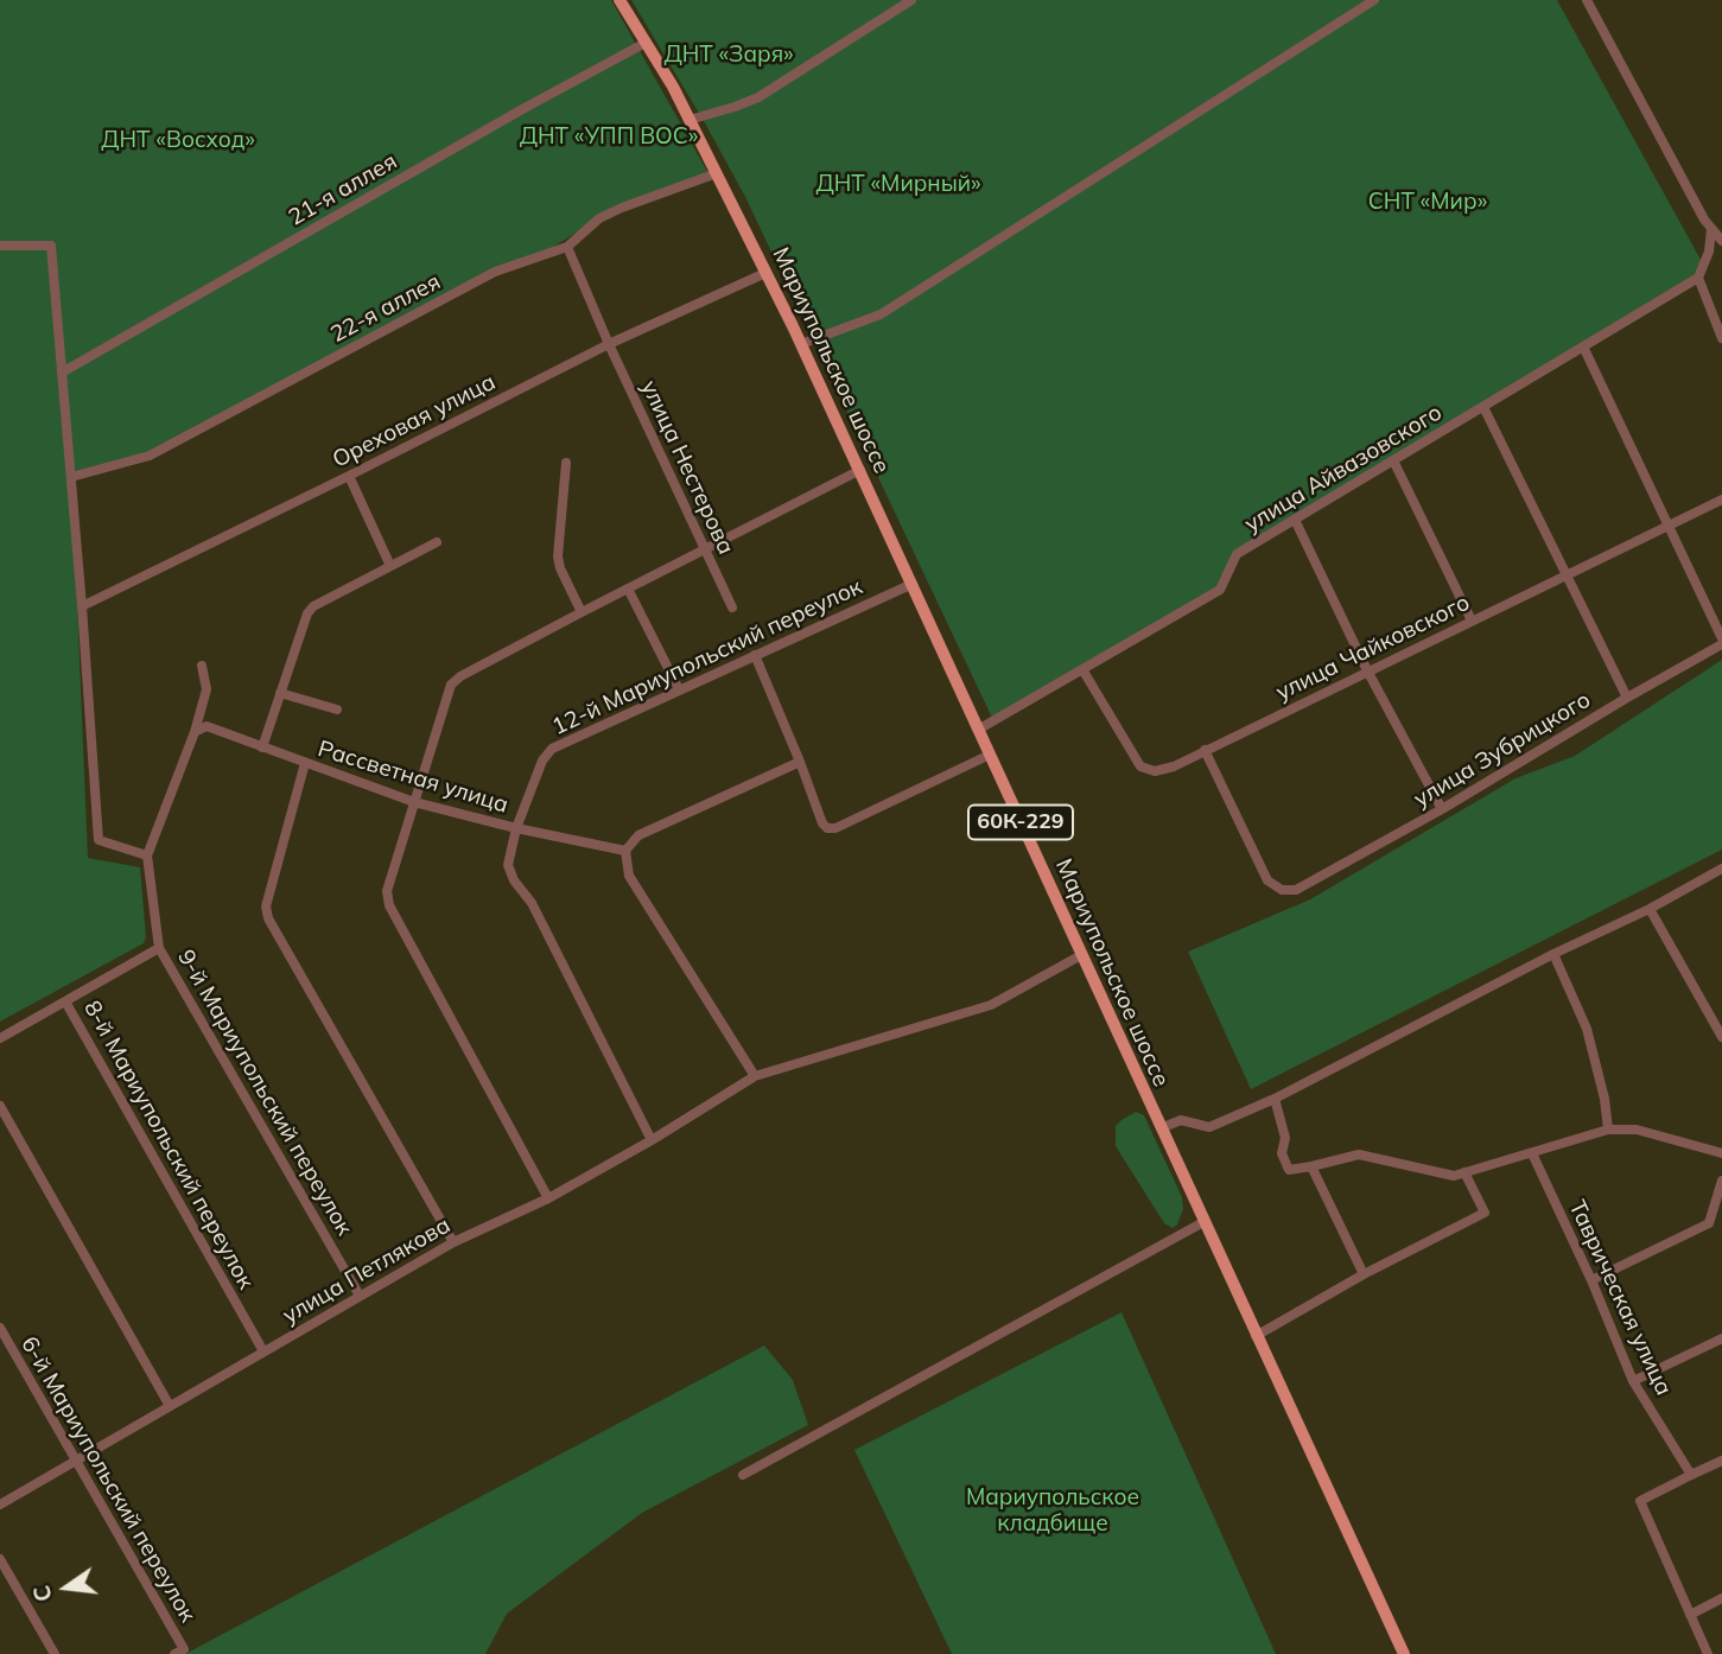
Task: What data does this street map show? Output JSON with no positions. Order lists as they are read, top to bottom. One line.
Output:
{"streets":{"main road":["Мариупольское шоссе","60К-229"],"street":["21-я аллея","22-я аллея","Ореховая улица","улица Нестерова","улица Айвазовского","улица Чайковского","12-й Мариупольский переулок","улица Зубрицкого","Рассветная улица","9-й Мариупольский переулок","8-й Мариупольский переулок","улица Петлякова","Таврическая улица","6-й Мариупольский переулок"]},"crossings":[["21-я аллея","Мариупольское шоссе"],["22-я аллея","Мариупольское шоссе"],["22-я аллея","улица Нестерова"],["Мариупольское шоссе","Ореховая улица"],["Мариупольское шоссе","улица Айвазовского"],["Мариупольское шоссе","12-й Мариупольский переулок"],["Мариупольское шоссе","улица Петлякова"],["Ореховая улица","улица Нестерова"],["улица Айвазовского","улица Чайковского"],["улица Чайковского","улица Зубрицкого"],["12-й Мариупольский переулок","Рассветная улица"],["12-й Мариупольский переулок","улица Петлякова"],["Рассветная улица","9-й Мариупольский переулок"],["9-й Мариупольский переулок","улица Петлякова"],["8-й Мариупольский переулок","улица Петлякова"],["улица Петлякова","6-й Мариупольский переулок"]],"parks":["ДНТ «Заря»","ДНТ «УПП ВОС»","ДНТ «Восход»","ДНТ «Мирный»","СНТ «Мир»","Мариупольское кладбище"],"north":"left"}
